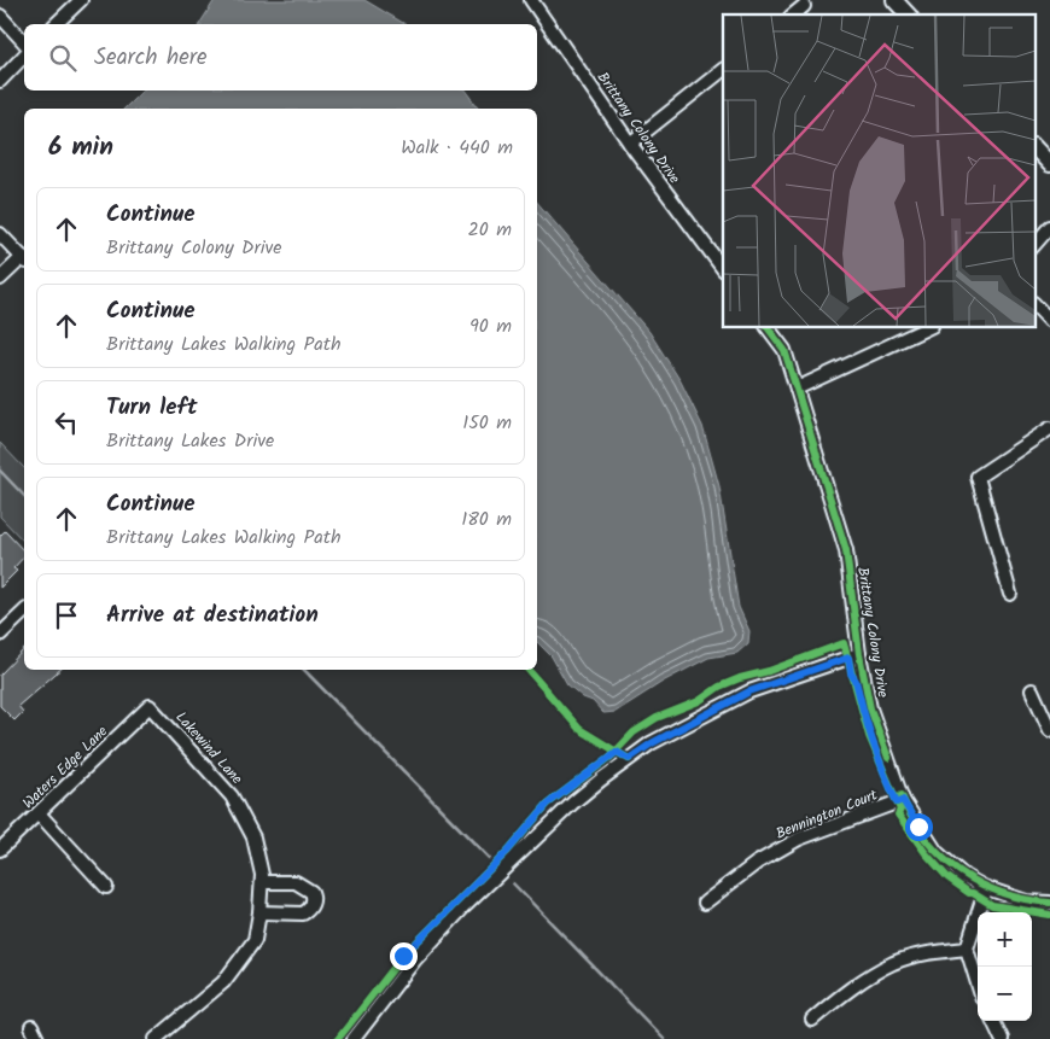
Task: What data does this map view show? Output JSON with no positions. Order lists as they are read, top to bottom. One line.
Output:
{"streets":{"street":["Brittany Colony Drive","Lakewind Lane","Waters Edge Lane","Bennington Court"]},"crossings":[["Brittany Colony Drive","Bennington Court"],["Lakewind Lane","Waters Edge Lane"]],"page":{"search":"Search here","heading":["6 min","Walk · 440 m"],"list":[["Continue","Brittany Colony Drive","20 m"],["Continue","Brittany Lakes Walking Path","90 m"],["Turn left","Brittany Lakes Drive","150 m"],["Continue","Brittany Lakes Walking Path","180 m"],"Arrive at destination"],"map_buttons":["+","−"]}}
